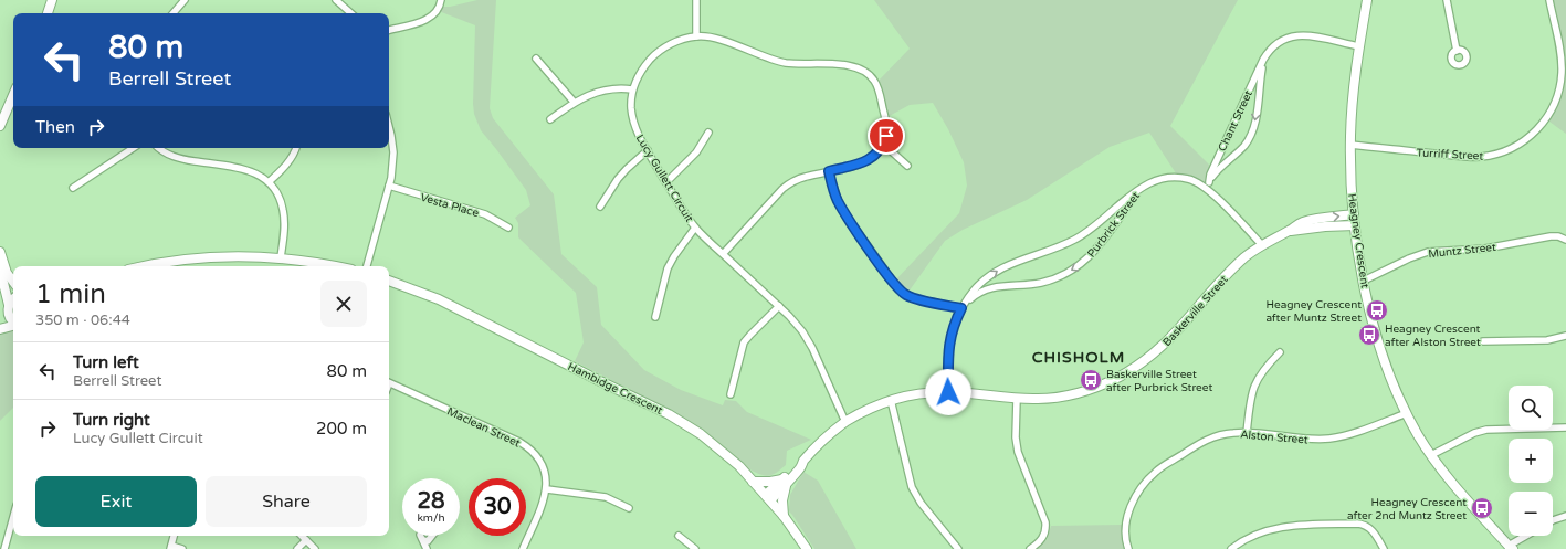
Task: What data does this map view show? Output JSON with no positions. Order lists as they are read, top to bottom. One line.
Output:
{"streets":{"street":["Chant Street","Turriff Street","Lucy Gullett Circuit","Vesta Place","Purbrick Street","Heagney Crescent","Muntz Street","Baskerville Street","Hambidge Crescent","Maclean Street","Alston Street"]},"crossings":[["Chant Street","Purbrick Street"],["Chant Street","Heagney Crescent"],["Turriff Street","Heagney Crescent"],["Lucy Gullett Circuit","Baskerville Street"],["Purbrick Street","Baskerville Street"],["Heagney Crescent","Muntz Street"],["Heagney Crescent","Baskerville Street"],["Heagney Crescent","Alston Street"],["Baskerville Street","Hambidge Crescent"]],"districts":["CHISHOLM"],"places":{"bus stop":["Heagney Crescent after Muntz Street","Heagney Crescent after Alston Street","Baskerville Street after Purbrick Street","Heagney Crescent after 2nd Muntz Street"]},"page":{"turn":["80 m","Berrell Street"],"then":"Then","heading":["1 min","350 m · 06:44"],"list":[{"name":"Turn left","note":"Berrell Street","value":"80 m"},{"name":"Turn right","note":"Lucy Gullett Circuit","value":"200 m"}],"map_buttons":["+","−"],"buttons":["Exit","Share"],"speed":"28 km/h","limit":"30"}}
